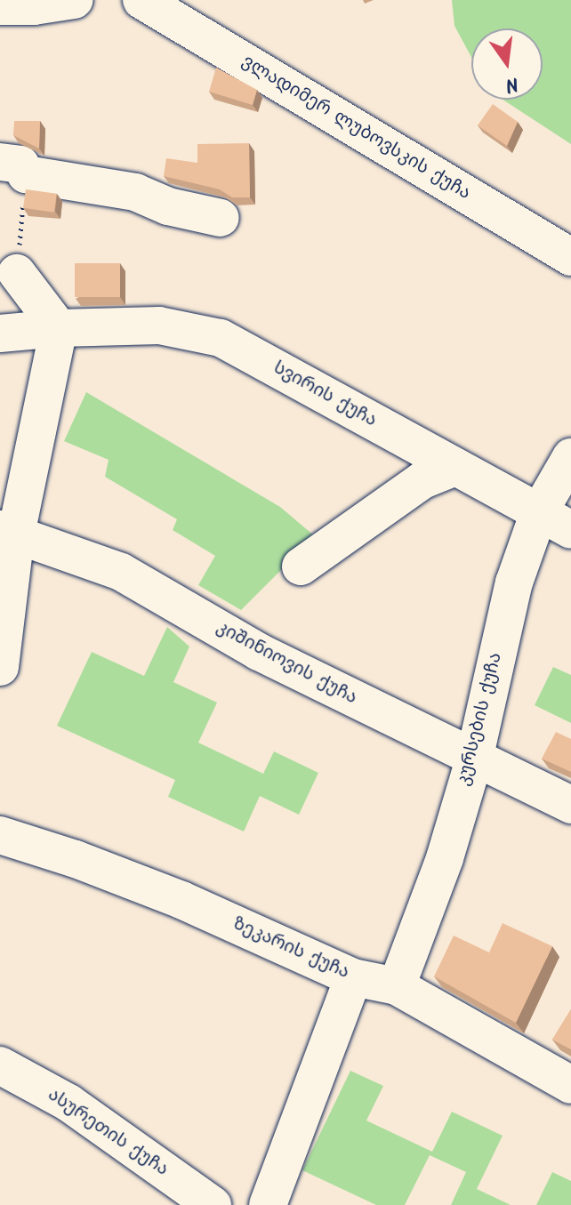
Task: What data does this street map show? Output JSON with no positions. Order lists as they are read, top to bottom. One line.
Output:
{"streets":{"street":["ვლადიმერ ლუბოვსკის ქუჩა","სვირის ქუჩა","კიშინიოვის ქუჩა","კურსების ქუჩა","ზეკარის ქუჩა","ასურეთის ქუჩა"]},"crossings":[["სვირის ქუჩა","კურსების ქუჩა"],["კიშინიოვის ქუჩა","კურსების ქუჩა"],["კურსების ქუჩა","ზეკარის ქუჩა"]],"north":"bottom"}
